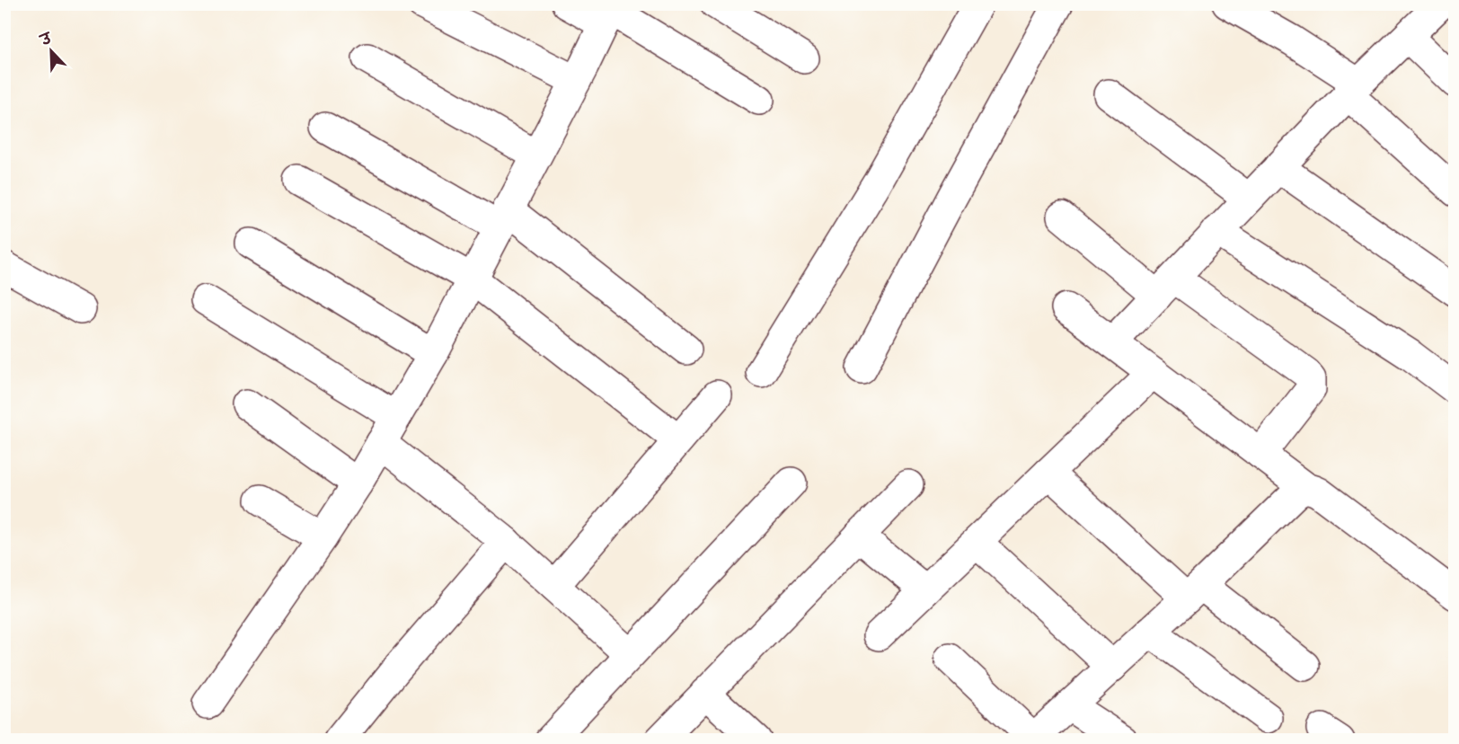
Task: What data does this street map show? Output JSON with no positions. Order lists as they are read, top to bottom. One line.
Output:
{"north":"top left"}
